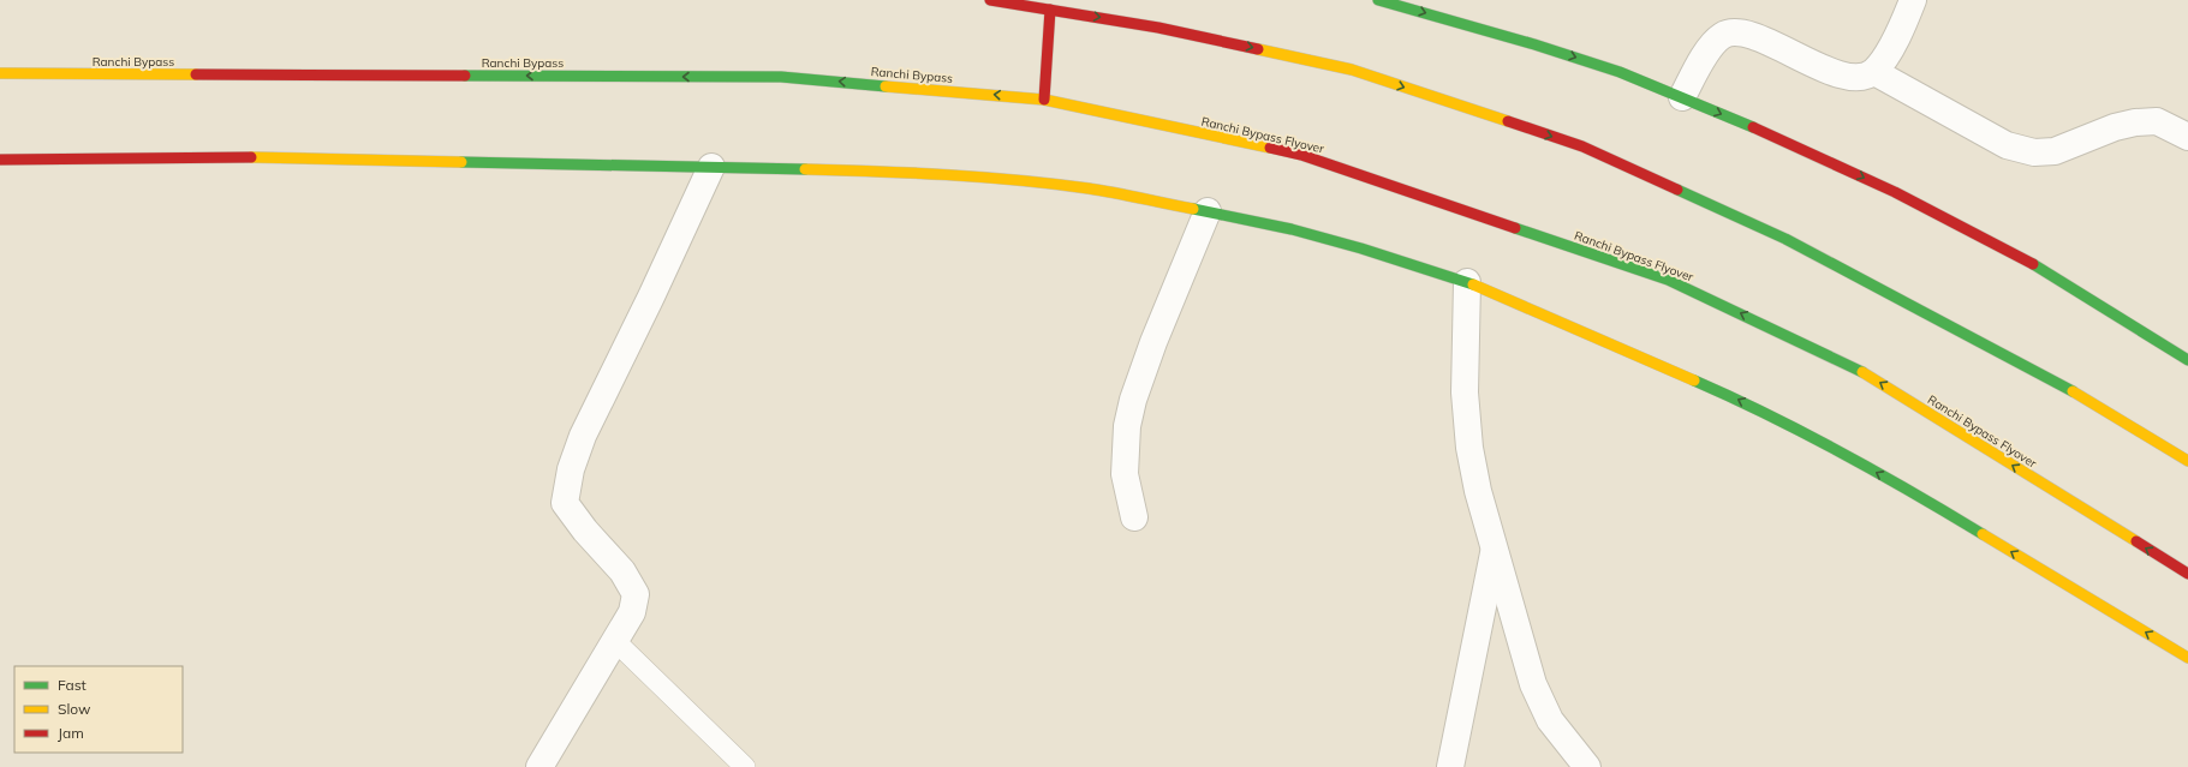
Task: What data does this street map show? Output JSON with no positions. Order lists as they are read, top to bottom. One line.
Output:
{"streets":{"main road":["Ranchi Bypass","Ranchi Bypass Flyover"]},"crossings":[["Ranchi Bypass","Ranchi Bypass Flyover"]],"legend":["Fast","Slow","Jam"]}
